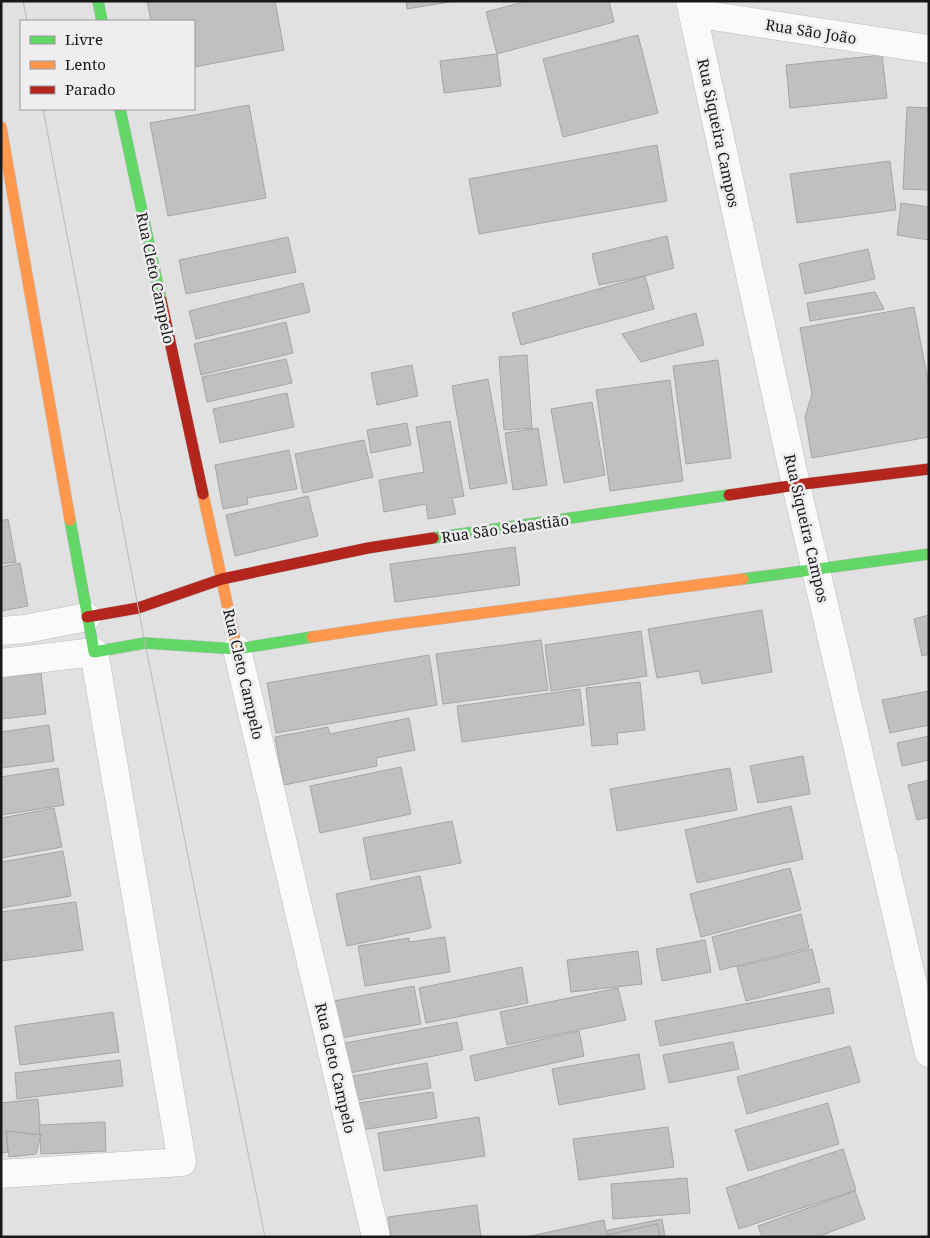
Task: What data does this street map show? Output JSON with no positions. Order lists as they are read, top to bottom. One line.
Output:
{"streets":{"main road":["Rua Cleto Campelo","Rua São Sebastião"],"street":["Rua São João","Rua Siqueira Campos"]},"crossings":[["Rua São João","Rua Siqueira Campos"],["Rua Siqueira Campos","Rua São Sebastião"],["Rua Cleto Campelo","Rua São Sebastião"]],"legend":["Livre","Lento","Parado"]}
